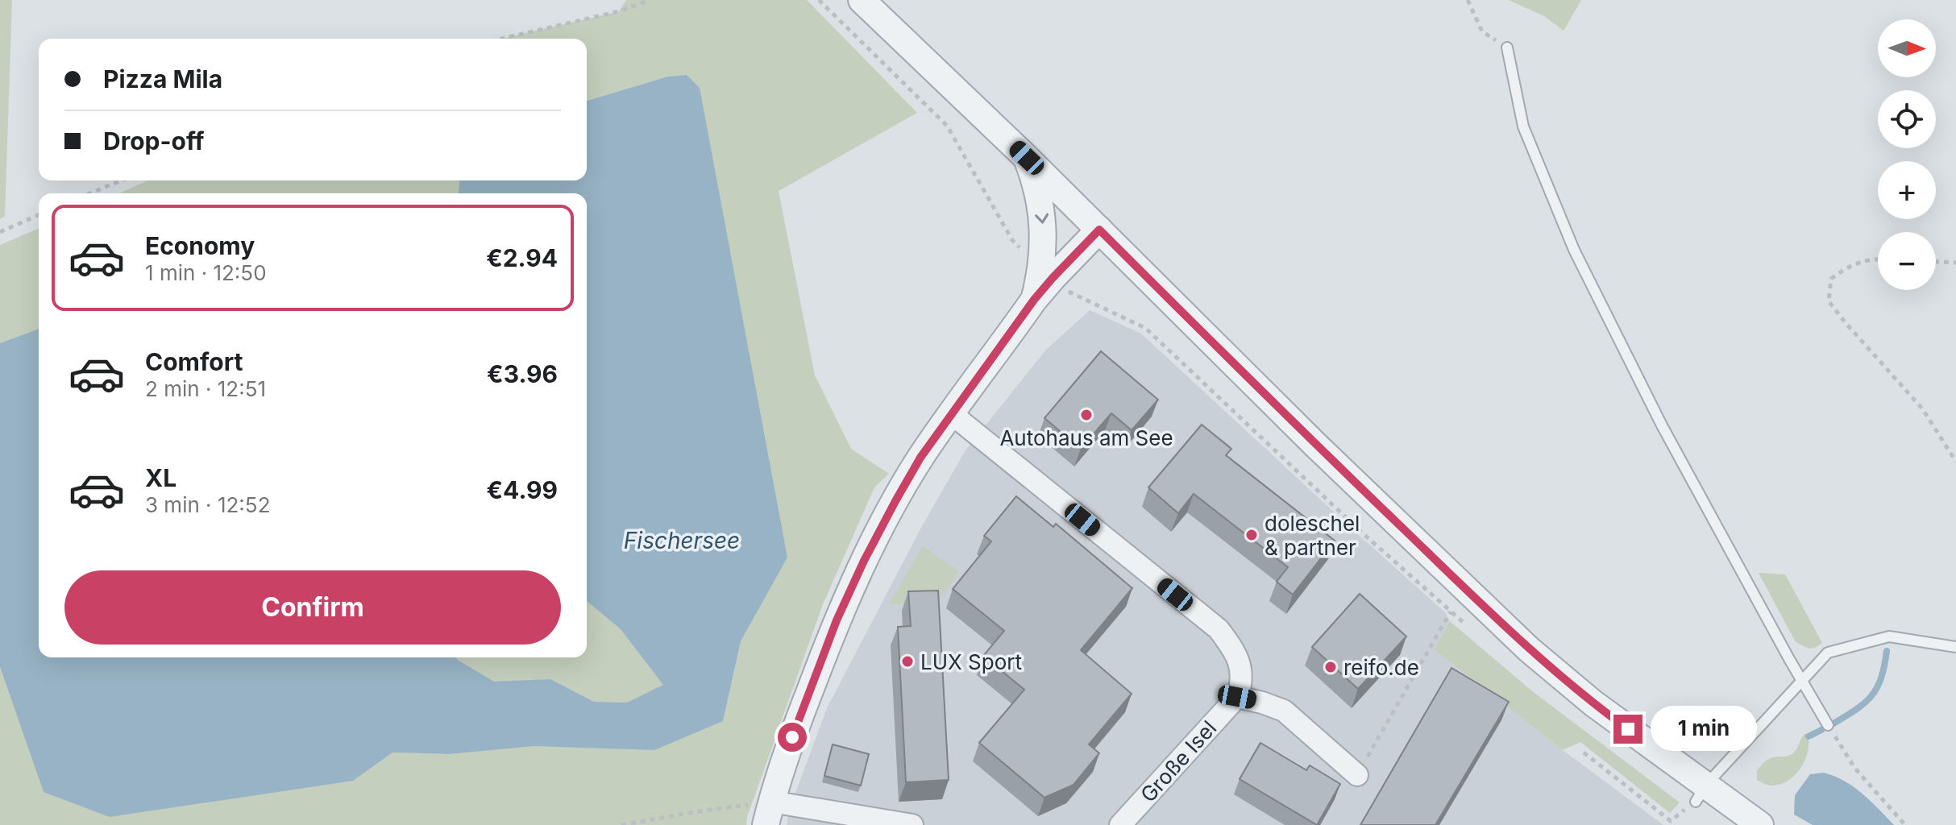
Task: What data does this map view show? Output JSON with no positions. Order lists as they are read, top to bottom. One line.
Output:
{"streets":{"street":["Große Isel"]},"water":["Fischersee"],"places":["Autohaus am See","doleschel & partner","LUX Sport","reifo.de"],"north":"right","page":{"map_buttons":["+","−"],"banner":["Pizza Mila","Drop-off"],"list":[{"name":"Economy","note":"1 min · 12:50","value":"€2.94"},{"name":"Comfort","note":"2 min · 12:51","value":"€3.96"},{"name":"XL","note":"3 min · 12:52","value":"€4.99"}],"buttons":"Confirm","bubble":"1 min"}}
